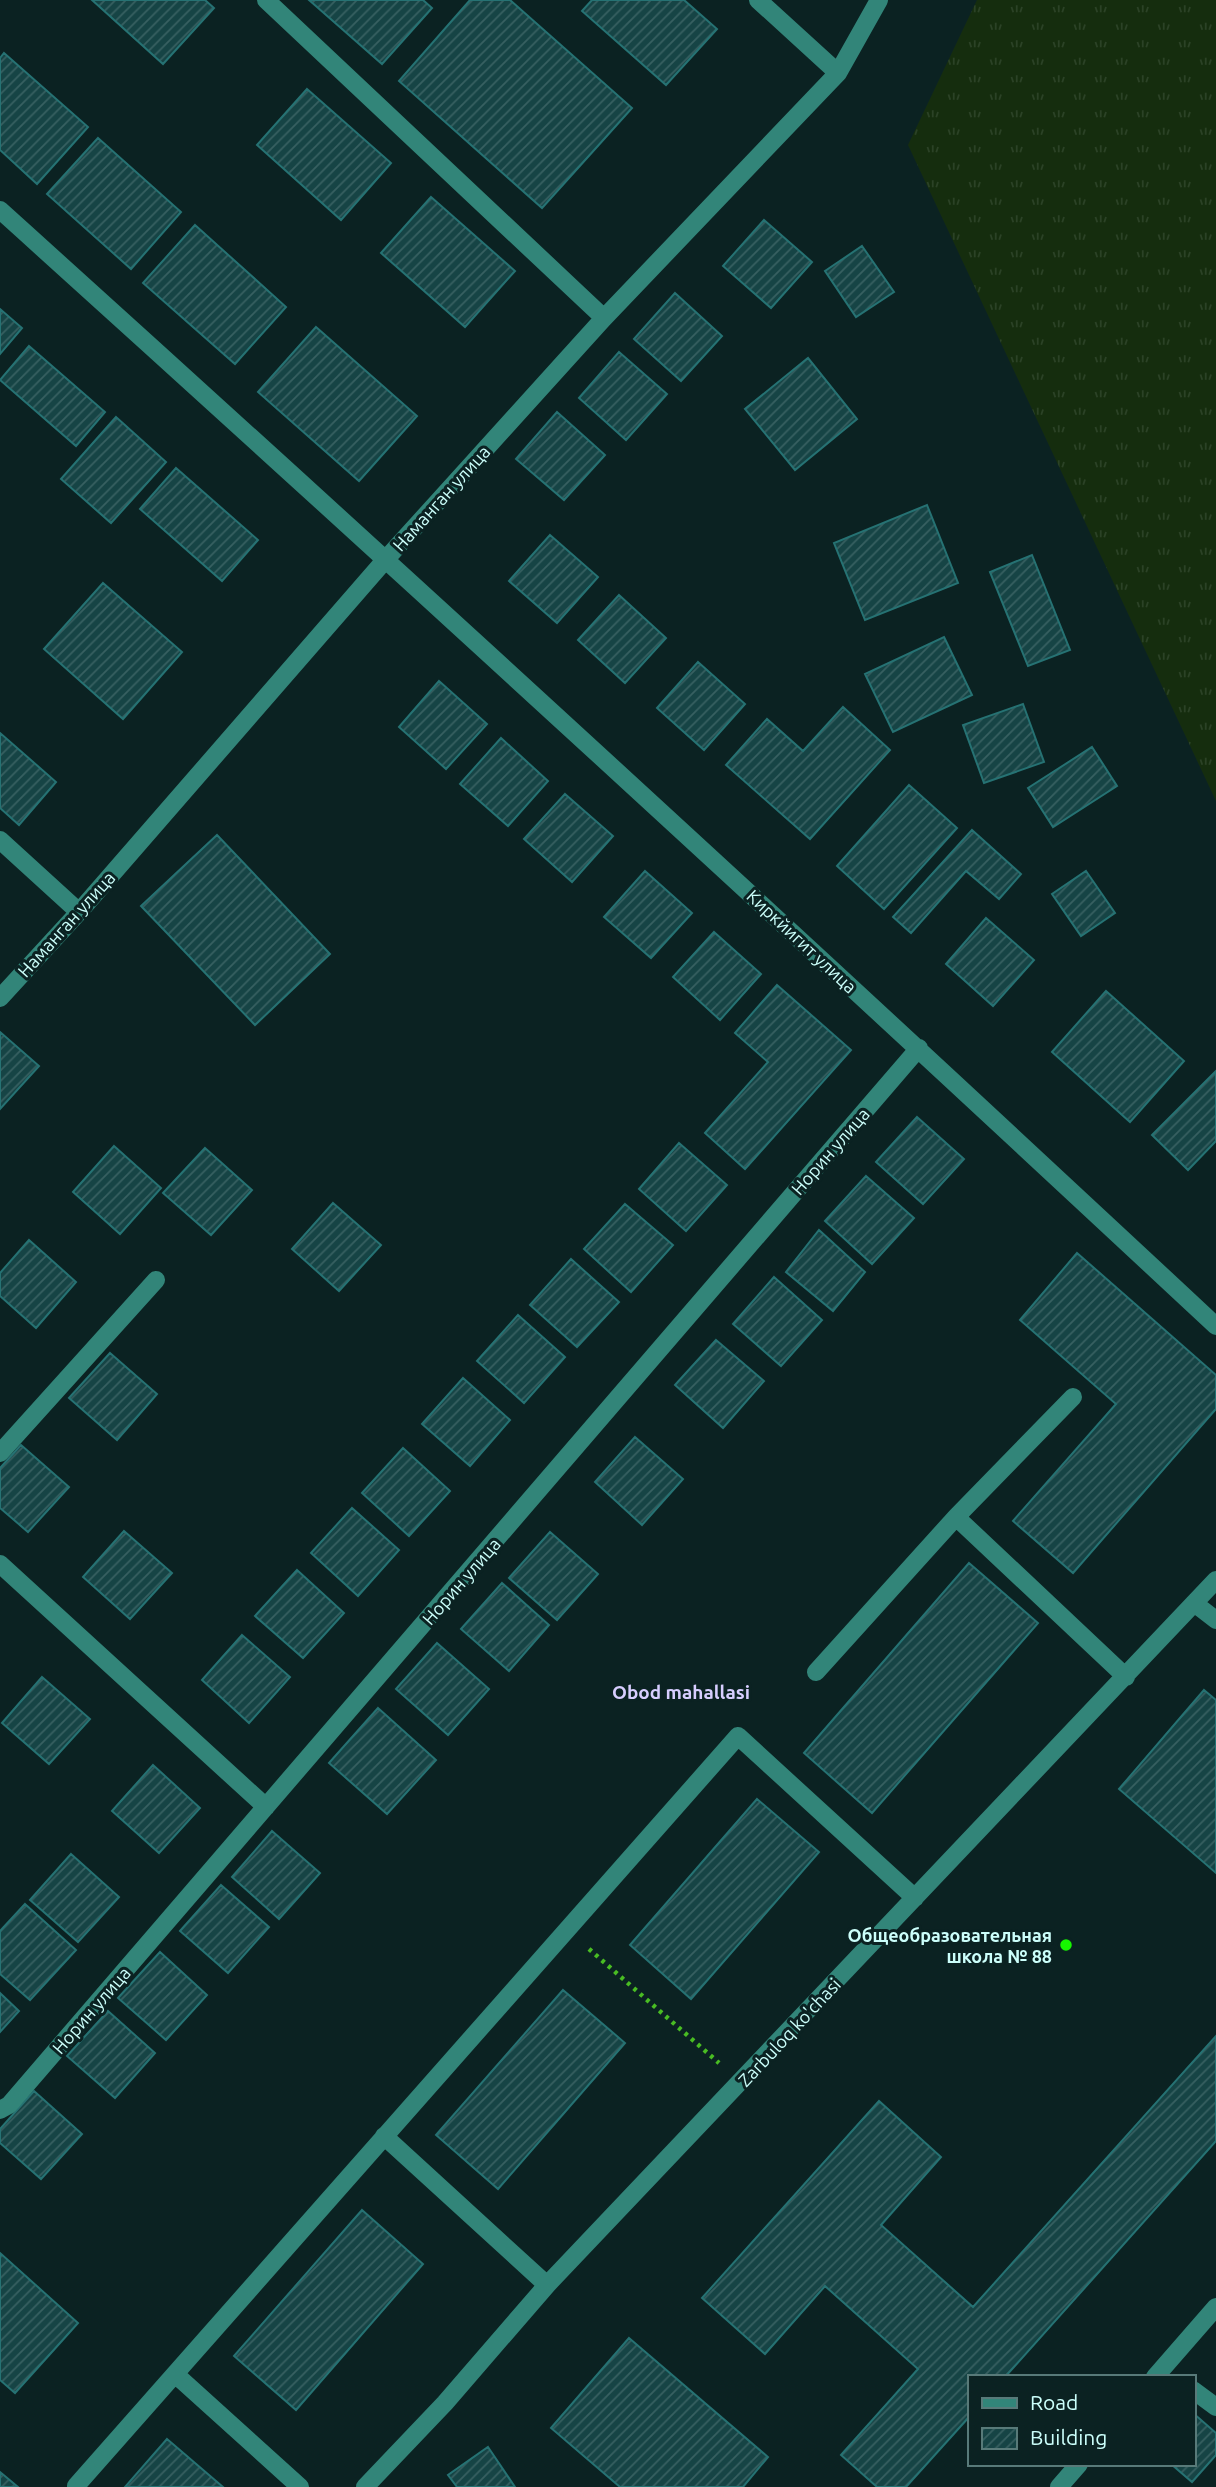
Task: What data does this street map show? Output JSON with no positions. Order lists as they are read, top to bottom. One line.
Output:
{"streets":{"street":["Наманган улица","Киркйигит улица","Норин улица","Zarbuloq ko'chasi"]},"crossings":[["Наманган улица","Киркйигит улица"],["Киркйигит улица","Норин улица"]],"districts":["Obod mahallasi"],"places":["Общеобразовательная школа № 88"],"legend":["Road","Building"]}
